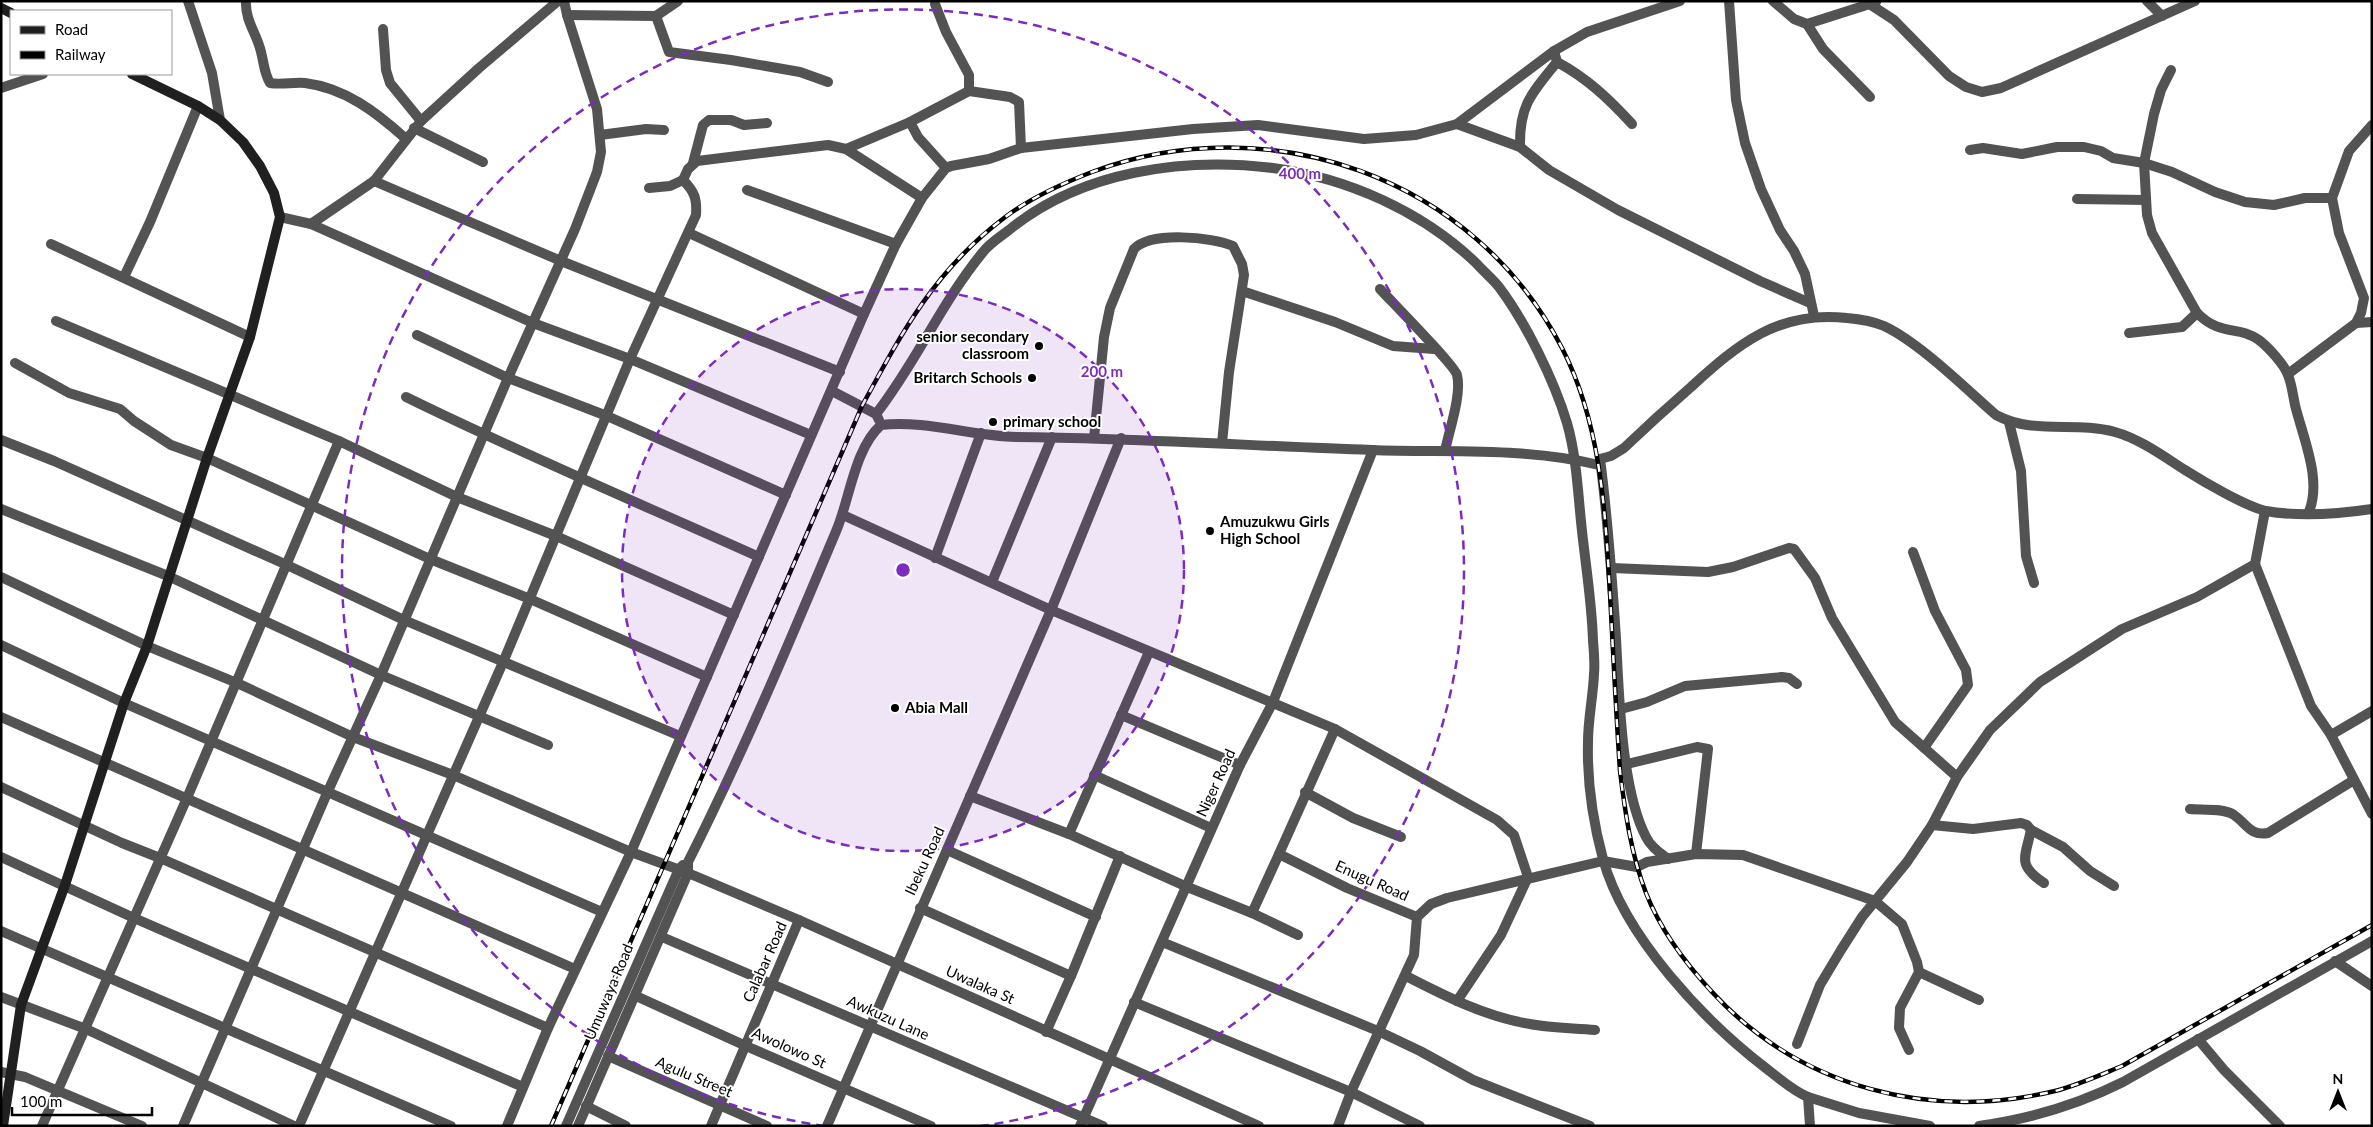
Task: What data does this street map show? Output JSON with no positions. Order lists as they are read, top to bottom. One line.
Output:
{"streets":{"street":["Niger Road","Ibeku Road","Enugu Road","Calabar Road","Uwalaka St","Umuwaya Road","Awkuzu Lane","Awolowo St","Agulu Street"]},"crossings":[["Niger Road","Uwalaka St"],["Niger Road","Awkuzu Lane"],["Ibeku Road","Uwalaka St"],["Ibeku Road","Awkuzu Lane"],["Ibeku Road","Awolowo St"],["Calabar Road","Uwalaka St"],["Calabar Road","Awkuzu Lane"],["Calabar Road","Awolowo St"],["Calabar Road","Agulu Street"],["Uwalaka St","Umuwaya Road"],["Umuwaya Road","Awkuzu Lane"],["Umuwaya Road","Awolowo St"],["Umuwaya Road","Agulu Street"]],"places":["senior secondary classroom","Britarch Schools","primary school","Amuzukwu Girls High School","Abia Mall"],"legend":["Road","Railway"],"scale_bar":"100 m","north":"top","rings":["400 m","200 m"]}
